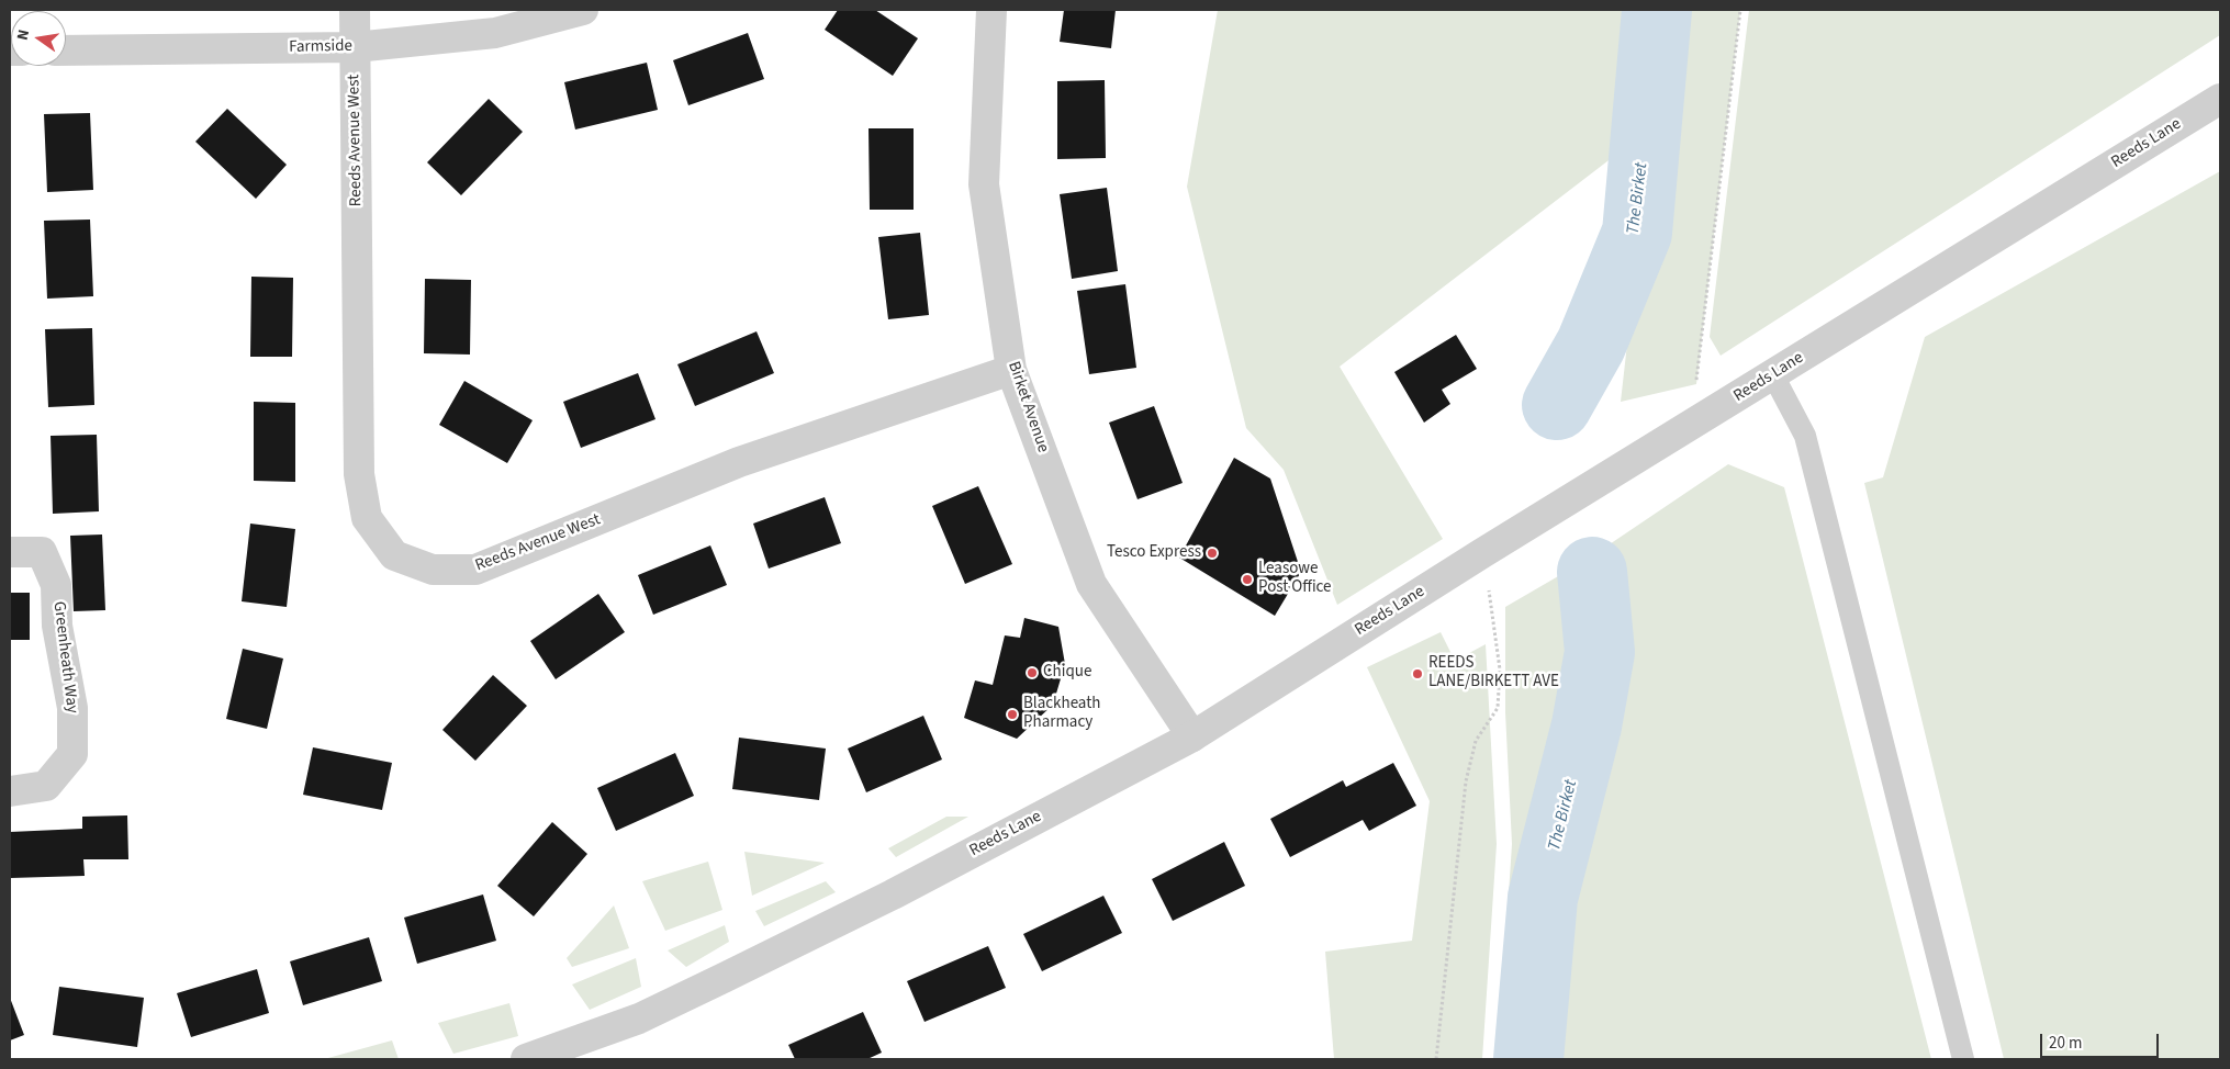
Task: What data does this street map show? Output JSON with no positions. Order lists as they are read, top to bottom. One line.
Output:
{"streets":{"street":["Farmside","Reeds Avenue West","Reeds Lane","Birket Avenue","Greenheath Way"]},"crossings":[["Farmside","Reeds Avenue West"],["Reeds Avenue West","Birket Avenue"],["Reeds Lane","Birket Avenue"]],"water":["The Birket"],"places":["Tesco Express","Leasowe Post Office","Chique","REEDS LANE/BIRKETT AVE","Blackheath Pharmacy"],"scale_bar":"20 m","north":"left"}
